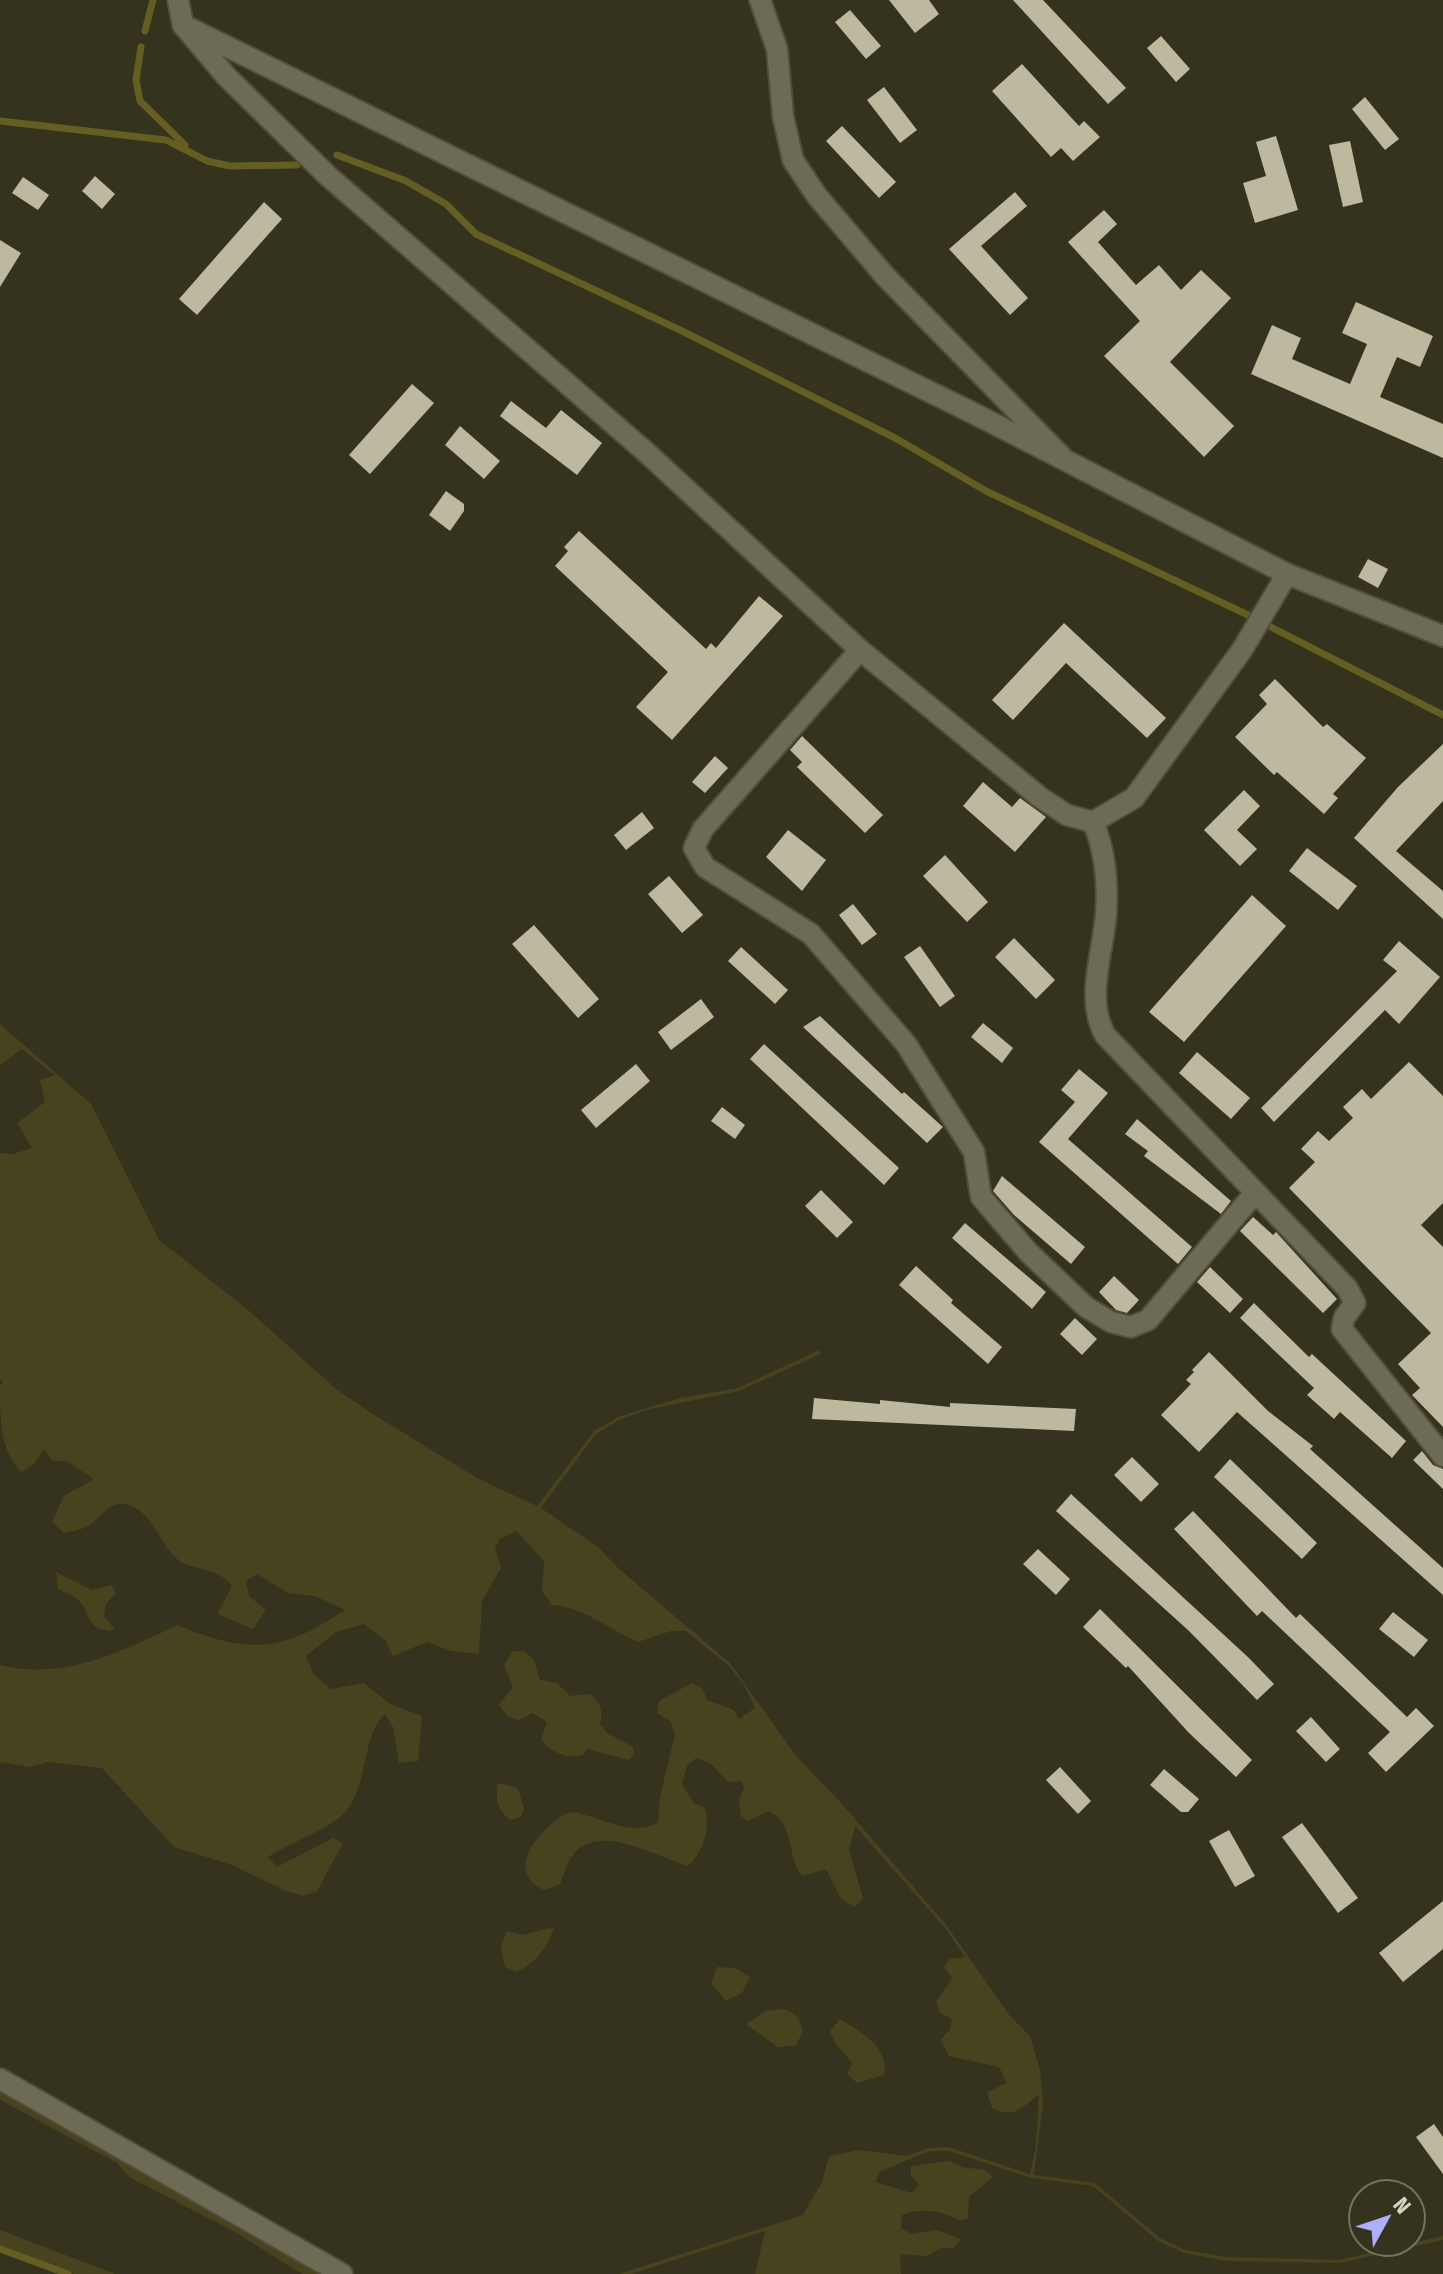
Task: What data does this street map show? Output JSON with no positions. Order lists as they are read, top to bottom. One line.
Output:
{"north":"top right"}
